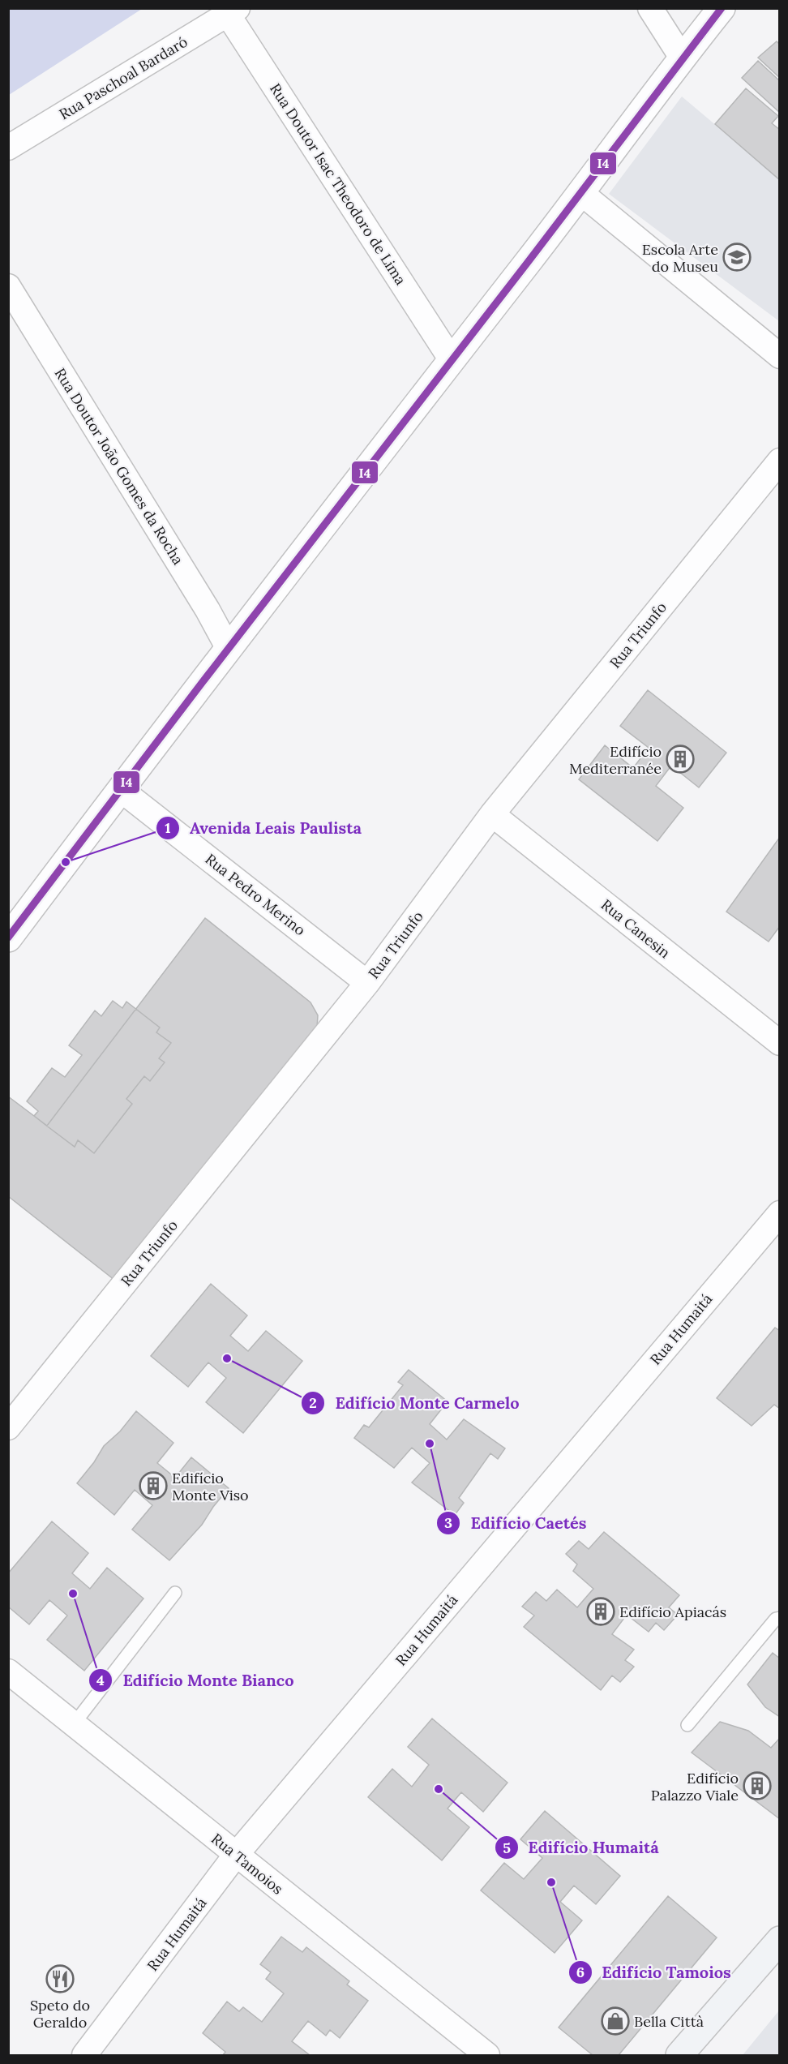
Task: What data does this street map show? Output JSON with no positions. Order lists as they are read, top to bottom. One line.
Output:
{"streets":{"street":["Rua Paschoal Bardaró","Rua Doutor Isac Theodoro de Lima","Rua Doutor João Gomes da Rocha","Rua Triunfo","Rua Pedro Merino","Rua Canesin","Rua Humaitá","Rua Tamoios"]},"crossings":[["Rua Paschoal Bardaró","Rua Doutor Isac Theodoro de Lima"],["Rua Triunfo","Rua Pedro Merino"],["Rua Triunfo","Rua Canesin"],["Rua Humaitá","Rua Tamoios"]],"places":{"school or university":["Escola Arte do Museu"],"building":["Edifício Mediterranée","Edifício Monte Viso","Edifício Apiacás","Edifício Palazzo Viale"],"other":["Avenida Leais Paulista","Edifício Monte Carmelo","Edifício Caetés","Edifício Monte Bianco","Edifício Humaitá","Edifício Tamoios"],"restaurant":["Speto do Geraldo"],"shop":["Bella Città"]},"lines":["transit line I4"]}
